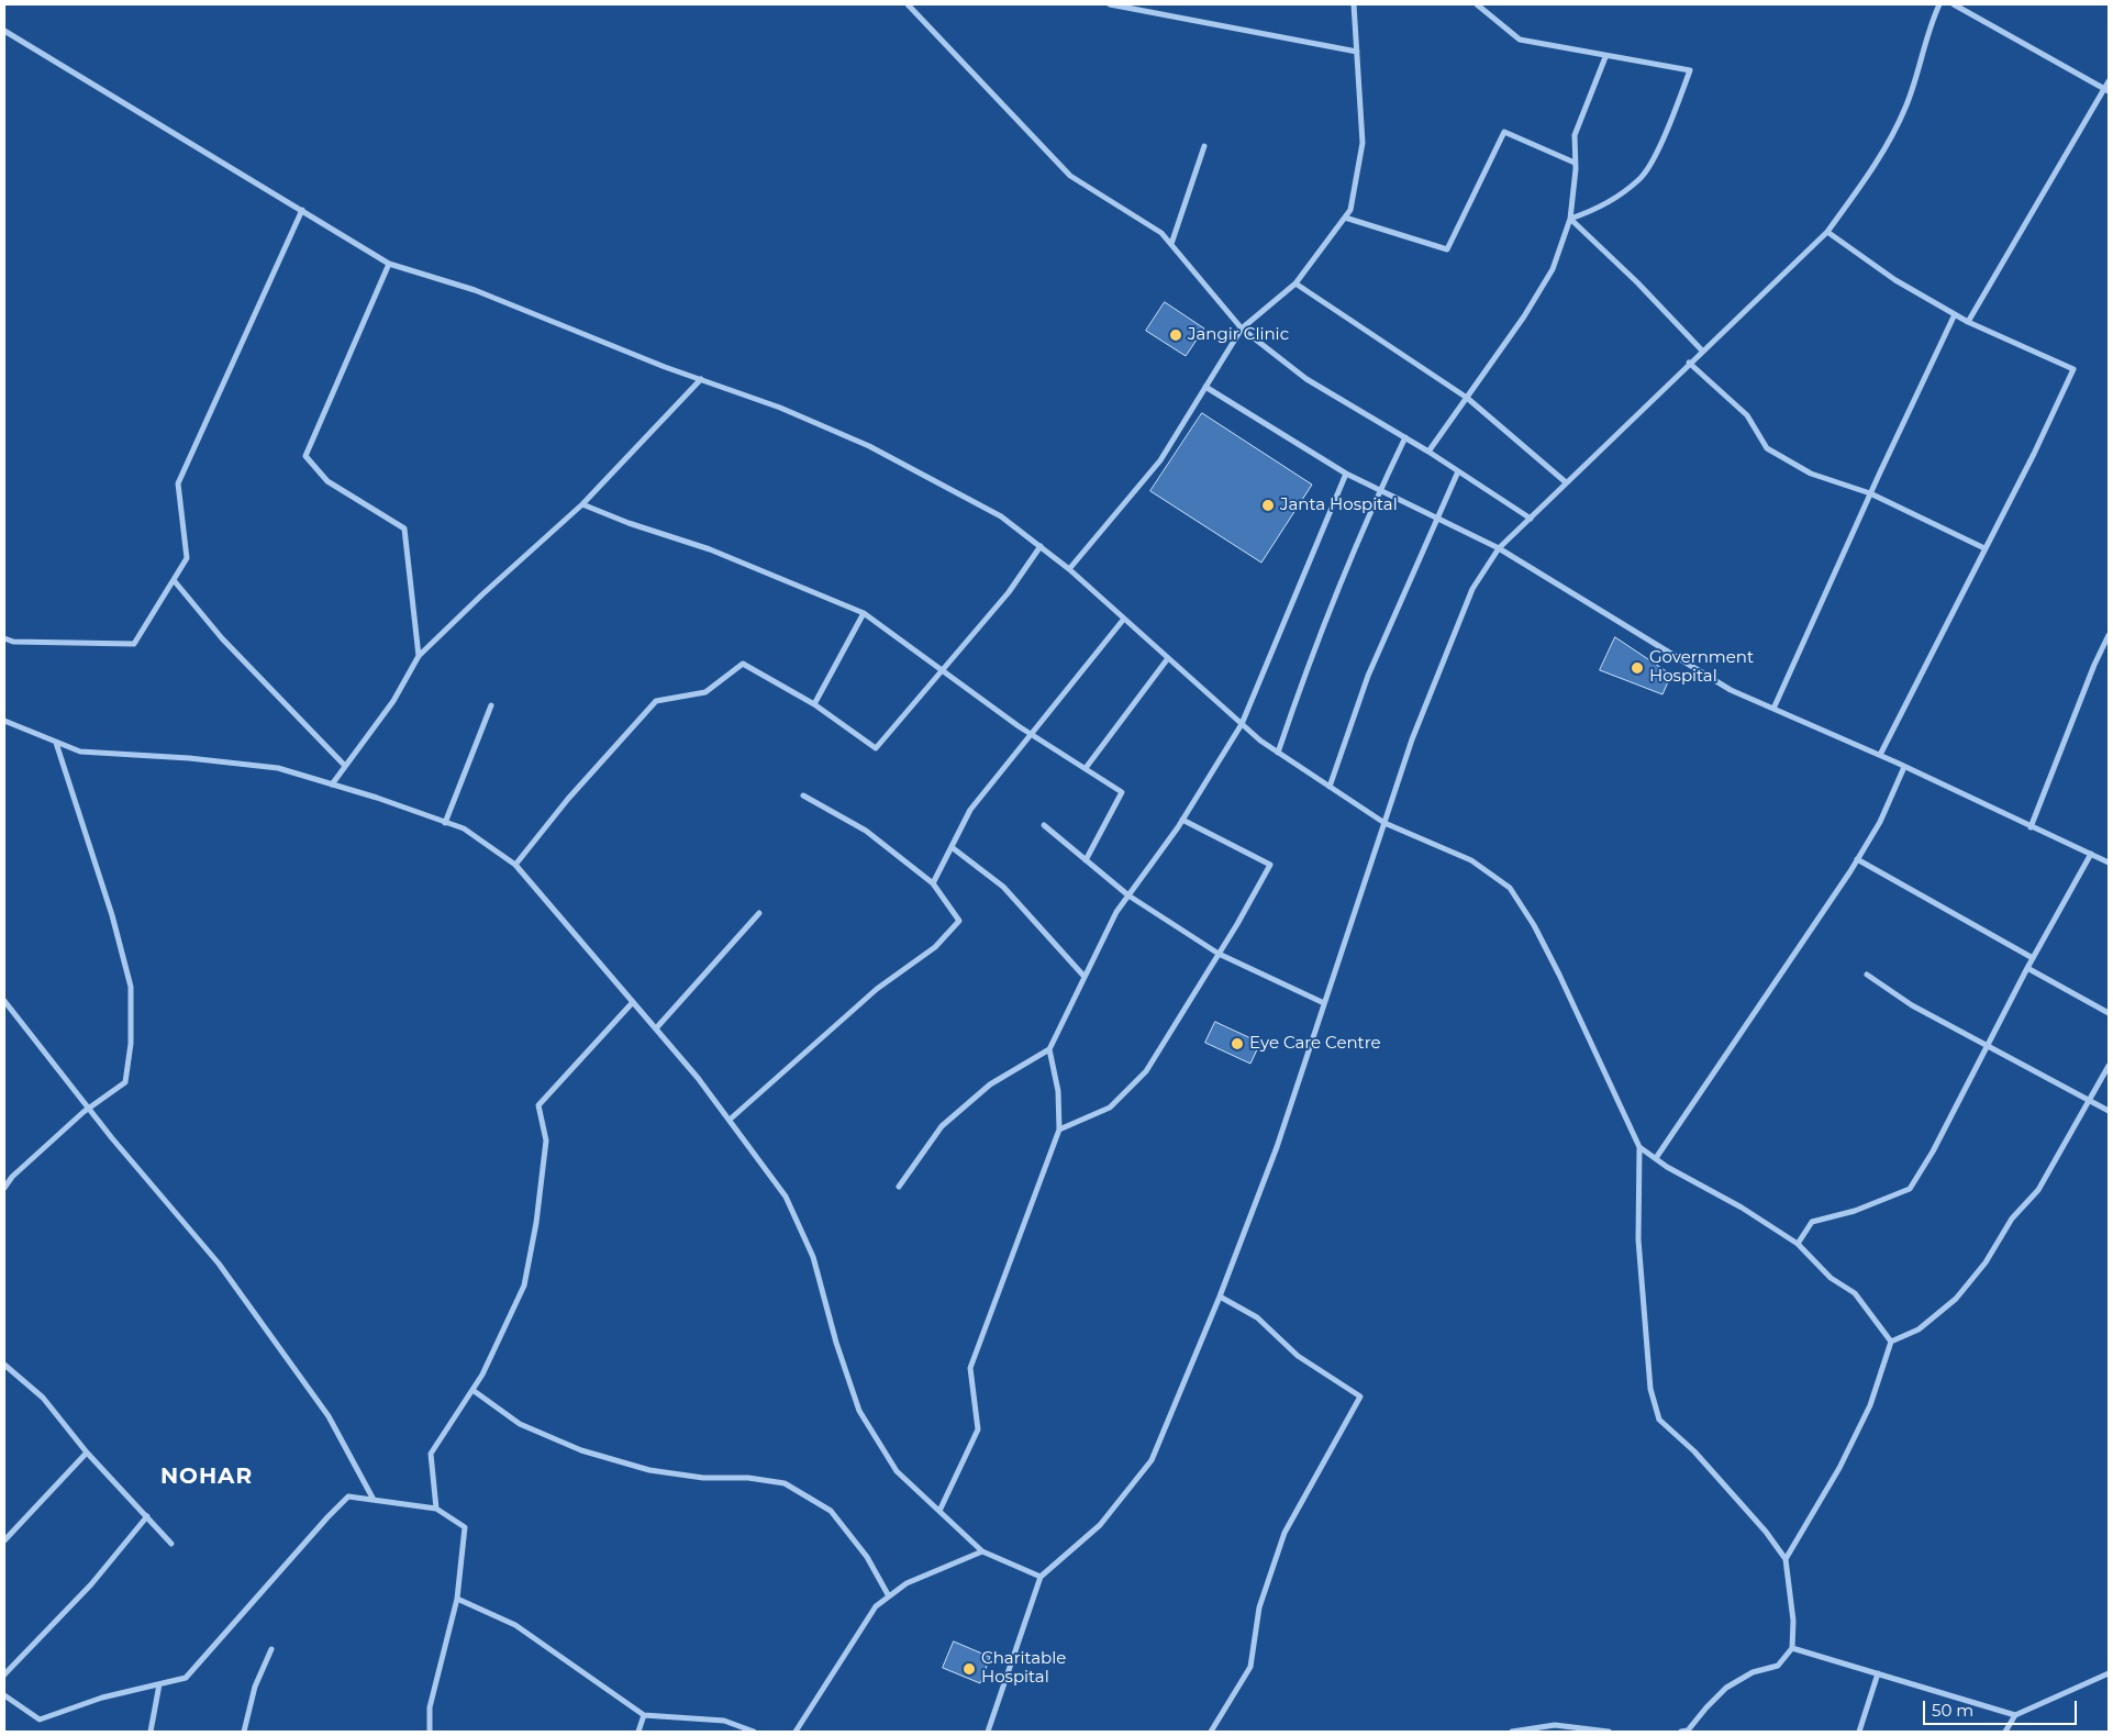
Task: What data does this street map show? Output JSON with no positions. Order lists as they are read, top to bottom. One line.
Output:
{"districts":["NOHAR"],"places":["Jangir Clinic","Janta Hospital","Government Hospital","Eye Care Centre","Charitable Hospital"],"scale_bar":"50 m"}
